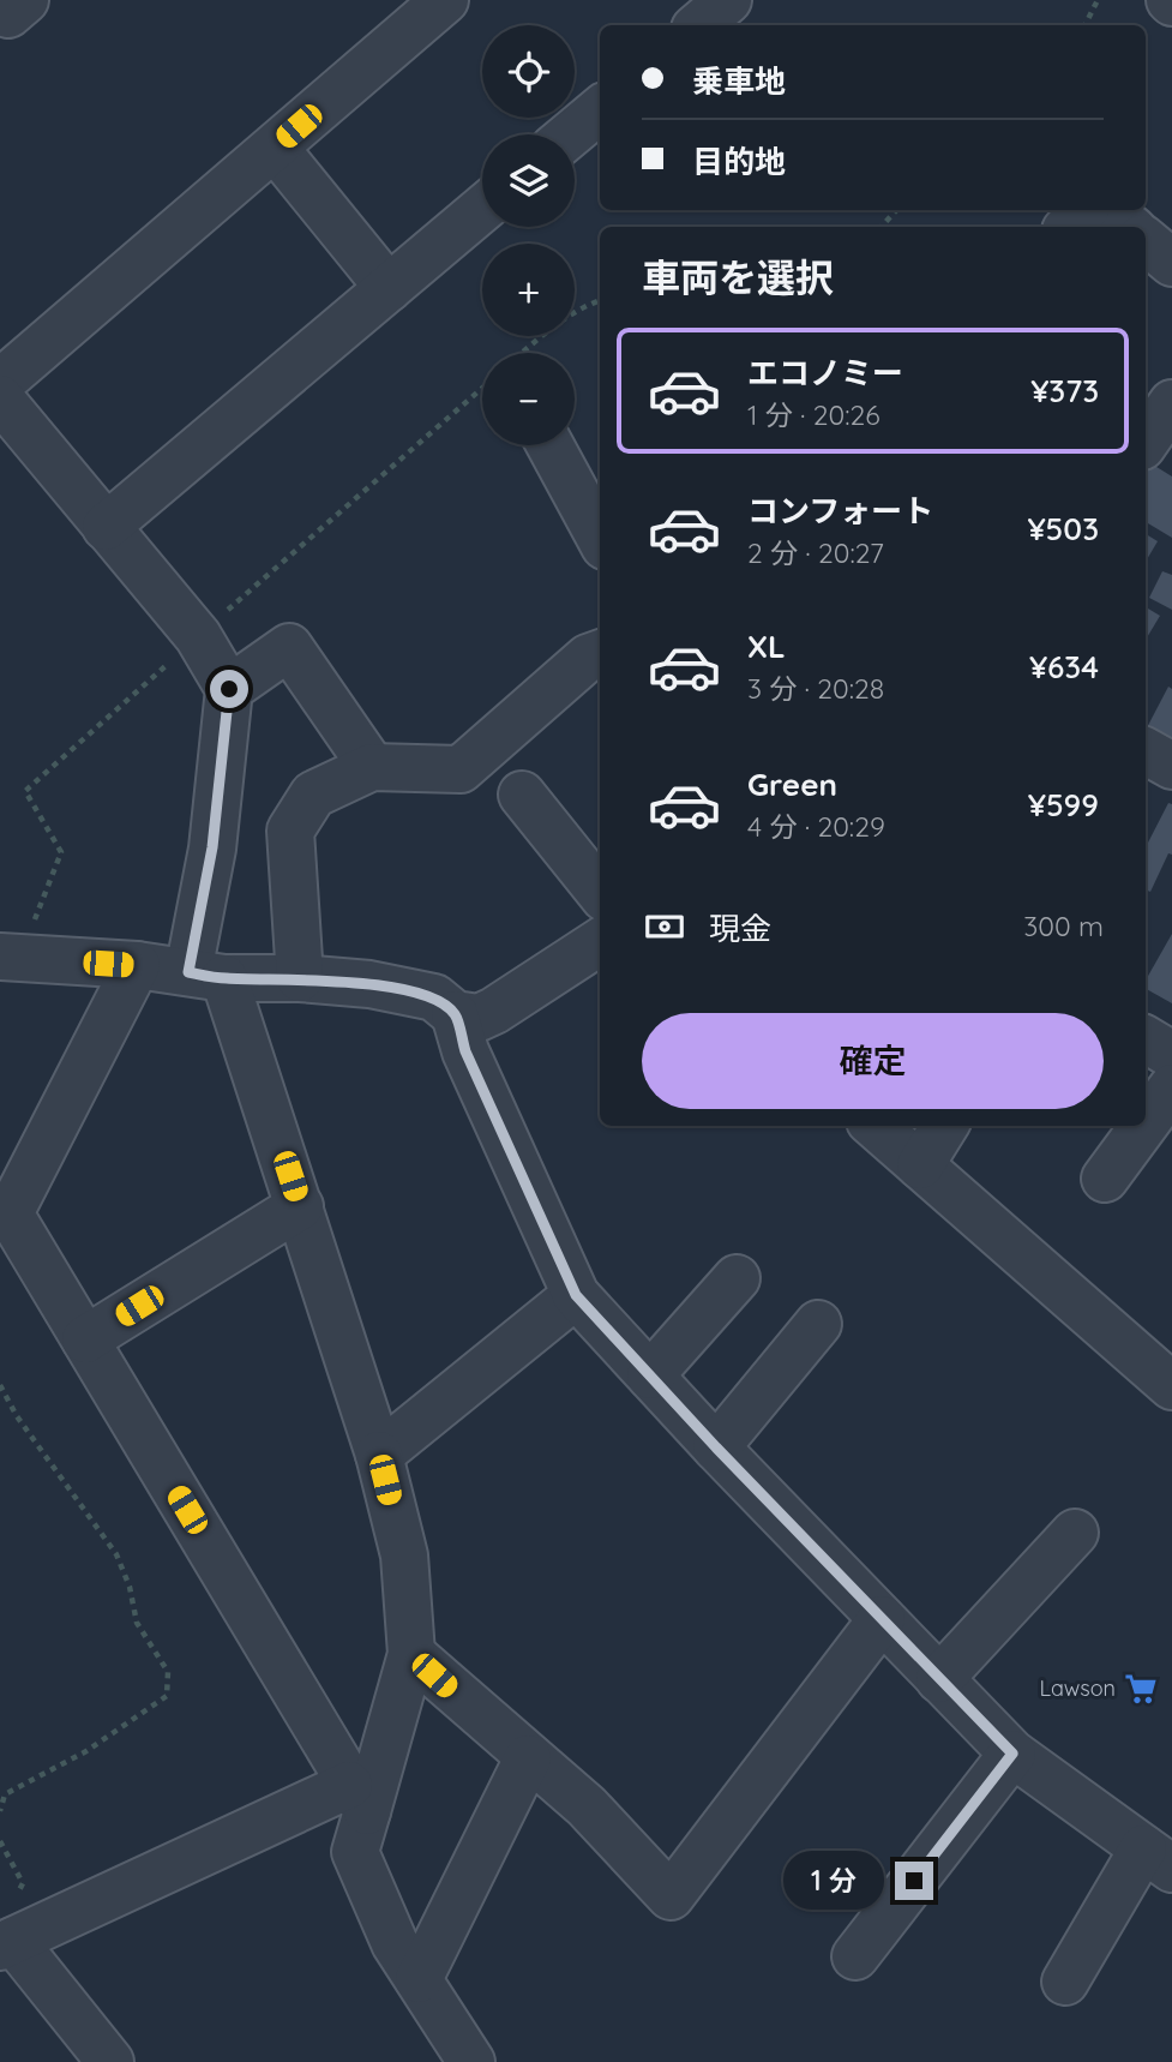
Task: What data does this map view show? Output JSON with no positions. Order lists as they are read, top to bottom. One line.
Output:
{"places":{"supermarket":["Lawson"]},"page":{"map_buttons":["+","−"],"banner":["乗車地","目的地"],"heading":"車両を選択","list":[{"name":"エコノミー","note":"1 分 · 20:26","value":"¥373"},{"name":"コンフォート","note":"2 分 · 20:27","value":"¥503"},{"name":"XL","note":"3 分 · 20:28","value":"¥634"},{"name":"Green","note":"4 分 · 20:29","value":"¥599"}],"pay":["現金","300 m"],"buttons":"確定","bubble":"1 分"}}
